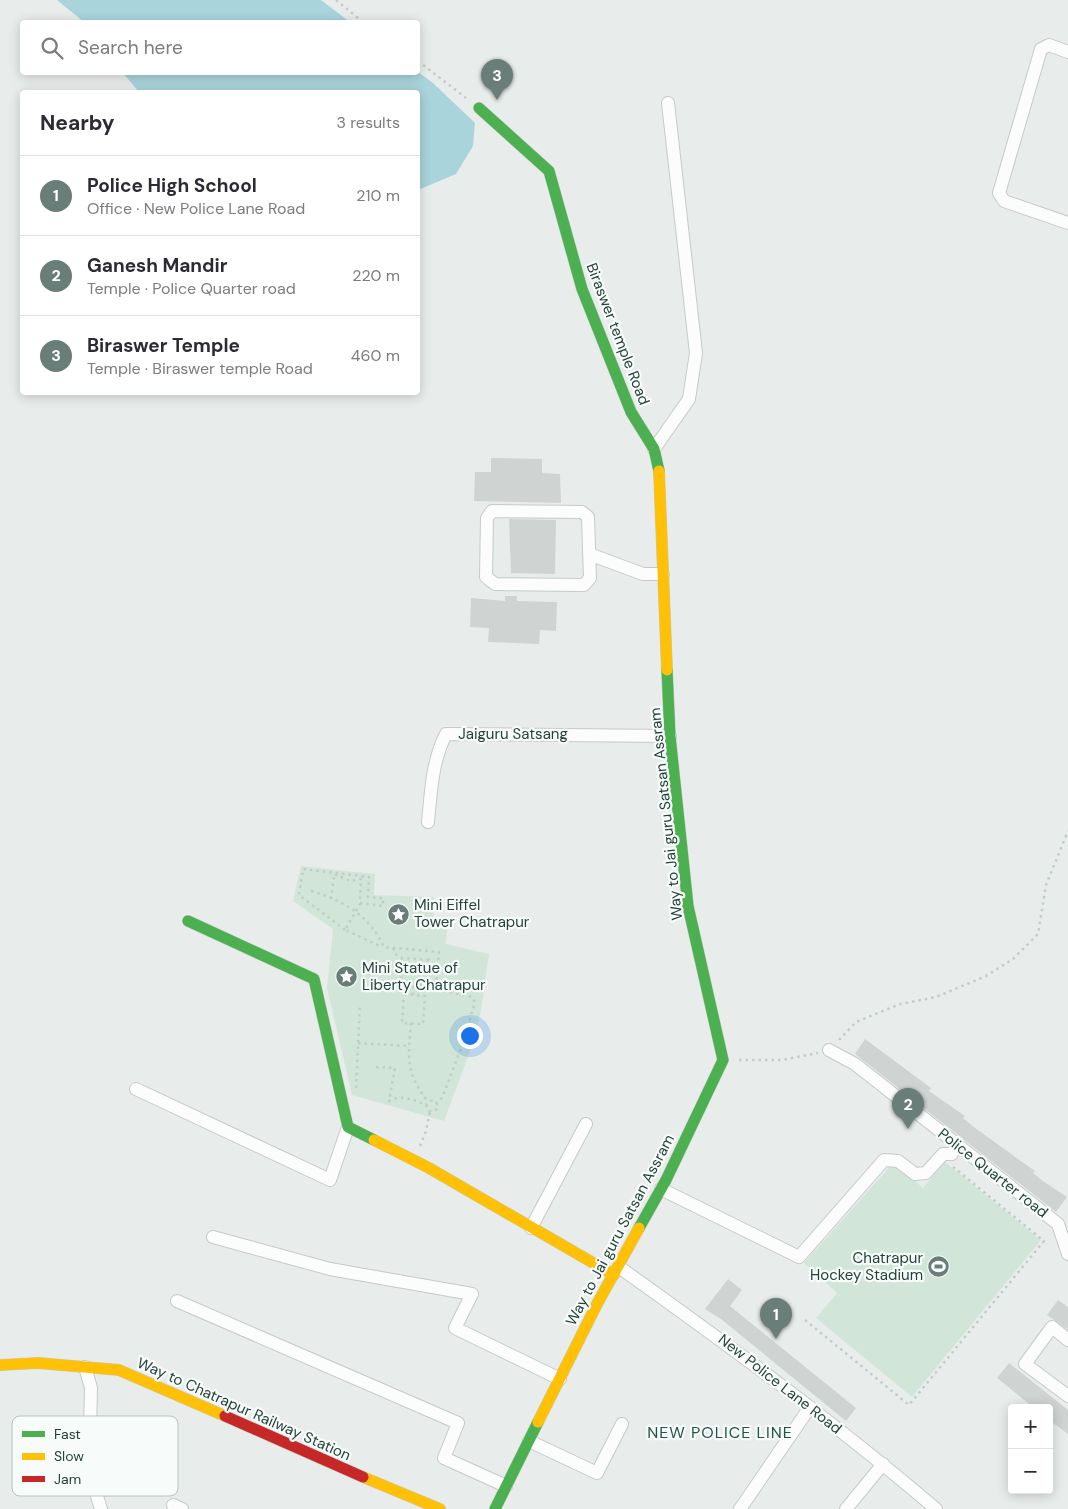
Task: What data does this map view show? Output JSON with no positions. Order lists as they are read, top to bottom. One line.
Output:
{"streets":{"street":["Biraswer temple Road","Jaiguru Satsang","Way to Jai guru Satsan Assram","Police Quarter road","New Police Lane Road","Way to Chatrapur Railway Station"]},"crossings":[["Biraswer temple Road","Way to Jai guru Satsan Assram"],["Jaiguru Satsang","Way to Jai guru Satsan Assram"],["Way to Jai guru Satsan Assram","New Police Lane Road"]],"districts":["NEW POLICE LINE"],"places":{"place":["Mini Eiffel Tower Chatrapur","Mini Statue of Liberty Chatrapur"],"sports":["Chatrapur Hockey Stadium"]},"legend":["Fast","Slow","Jam"],"page":{"search":"Search here","pins":["3","2","1"],"heading":["Nearby","3 results"],"list":[{"mark":"1","name":"Police High School","note":"Office · New Police Lane Road","value":"210 m"},{"mark":"2","name":"Ganesh Mandir","note":"Temple · Police Quarter road","value":"220 m"},{"mark":"3","name":"Biraswer Temple","note":"Temple · Biraswer temple Road","value":"460 m"}],"map_buttons":["+","−"]}}
